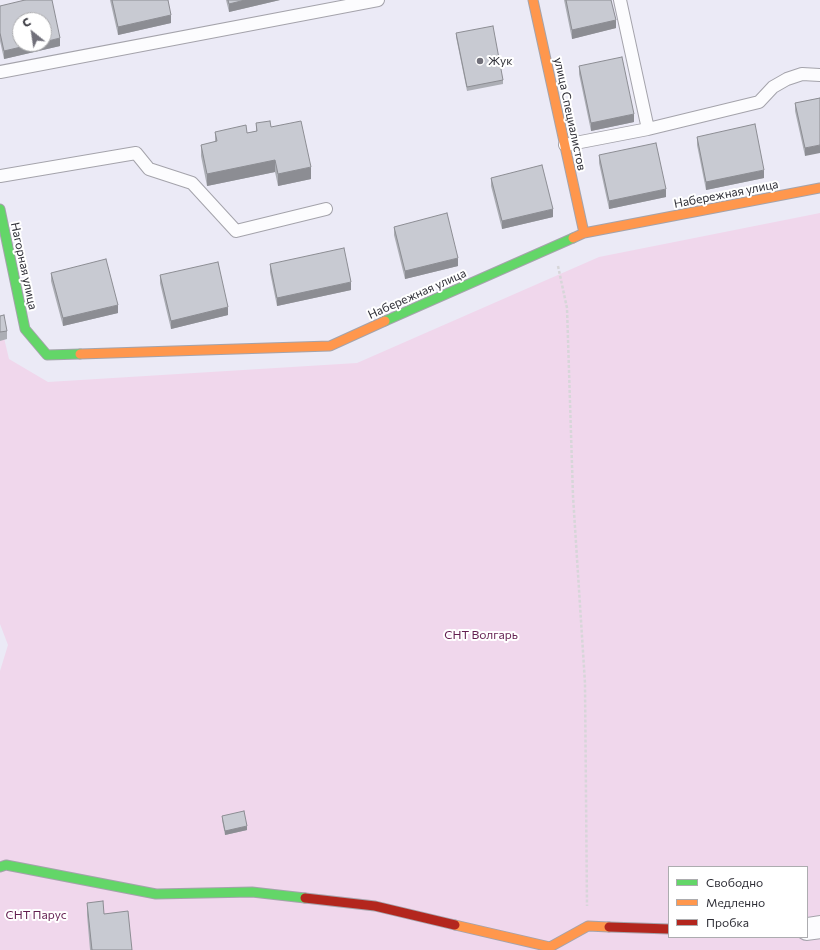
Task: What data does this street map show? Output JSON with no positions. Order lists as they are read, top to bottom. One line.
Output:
{"streets":{"street":["улица Специалистов","Набережная улица","Нагорная улица"]},"crossings":[["улица Специалистов","Набережная улица"],["Набережная улица","Нагорная улица"]],"parks":["СНТ Волгарь","СНТ Парус"],"places":["Жук"],"legend":["Свободно","Медленно","Пробка"],"north":"top left"}
